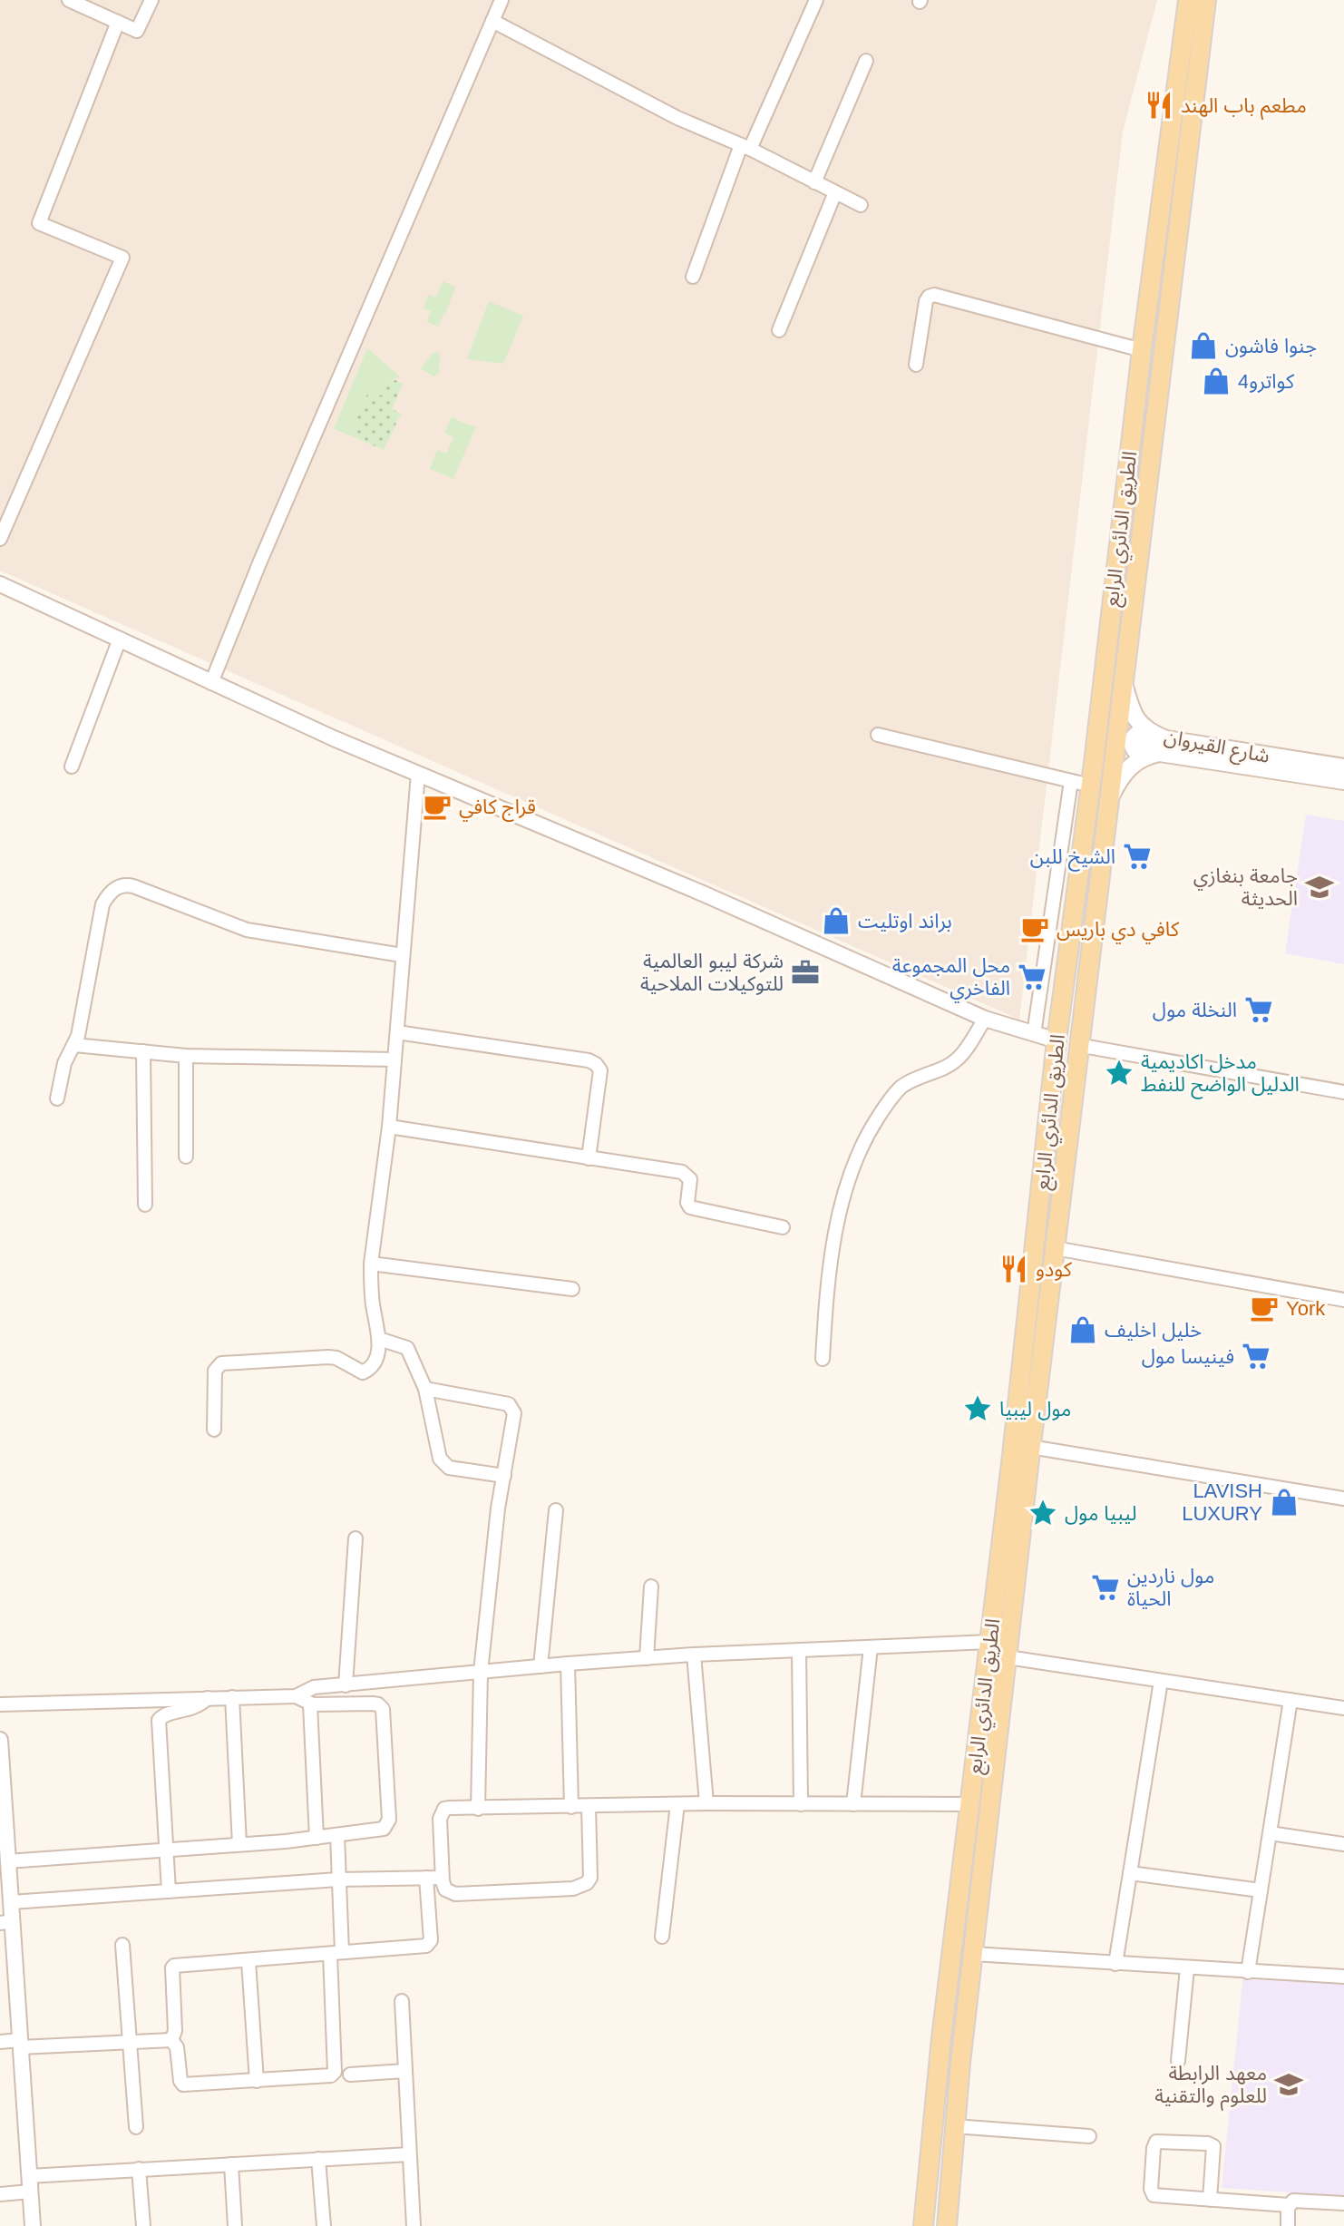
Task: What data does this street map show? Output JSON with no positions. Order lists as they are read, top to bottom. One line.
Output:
{"streets":{"main road":["الطريق الدائري الرابع","شارع القيروان"]},"crossings":[["الطريق الدائري الرابع","شارع القيروان"]],"places":{"restaurant":["مطعم باب الهند","كودو"],"shop":["جنوا فاشون","كواترو4","براند اوتليت","خليل اخليف","LAVISH LUXURY"],"cafe":["قراج كافي","كافي دي باريس","York"],"supermarket":["الشيخ للبن","محل المجموعة الفاخري","النخلة مول","فينيسا مول","مول ناردين الحياة"],"school or university":["جامعة بنغازي الحديثة","معهد الرابطة للعلوم والتقنية"],"office":["شركة ليبو العالمية للتوكيلات الملاحية"],"place":["مدخل اكاديمية الدليل الواضح للنفط","مول ليبيا","ليبيا مول"]}}
